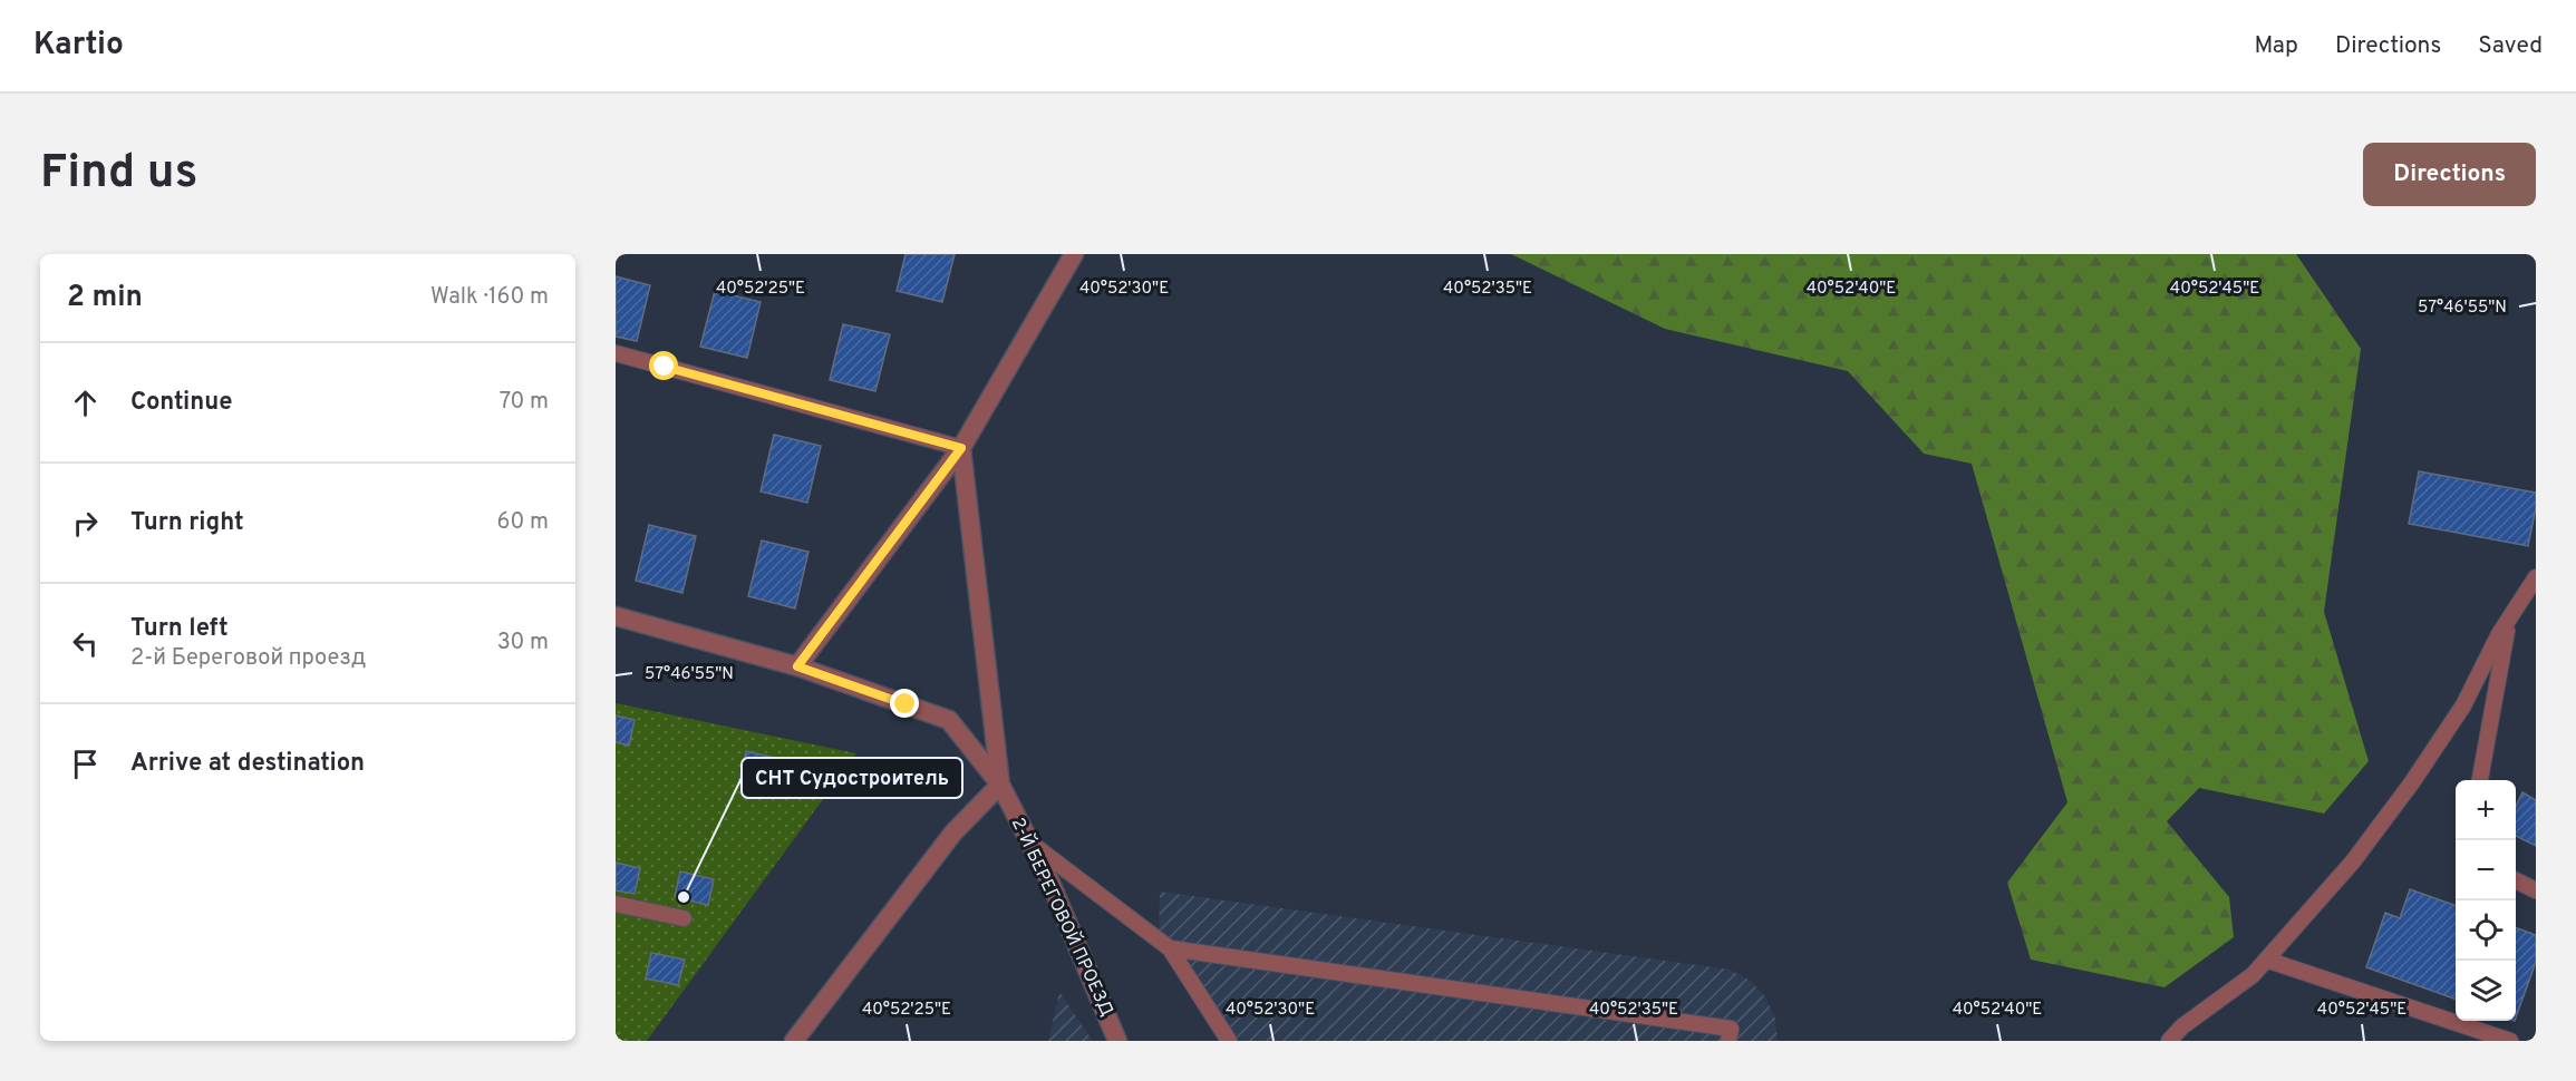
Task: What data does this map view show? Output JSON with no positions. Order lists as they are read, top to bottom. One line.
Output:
{"streets":{"street":["2-Й БЕРЕГОВОЙ ПРОЕЗД"]},"places":["СНТ Судостроитель"],"page":{"header":"Kartio","nav":["Map","Directions","Saved"],"buttons":"Directions","title":"Find us","heading":["2 min","Walk · 160 m"],"list":[["Continue","70 m"],["Turn right","60 m"],["Turn left","2-й Береговой проезд","30 m"],"Arrive at destination"],"map_buttons":["+","−"]},"coordinates":["40°52'25\"E","40°52'30\"E","40°52'35\"E","40°52'40\"E","40°52'45\"E","57°46'55\"N"]}
